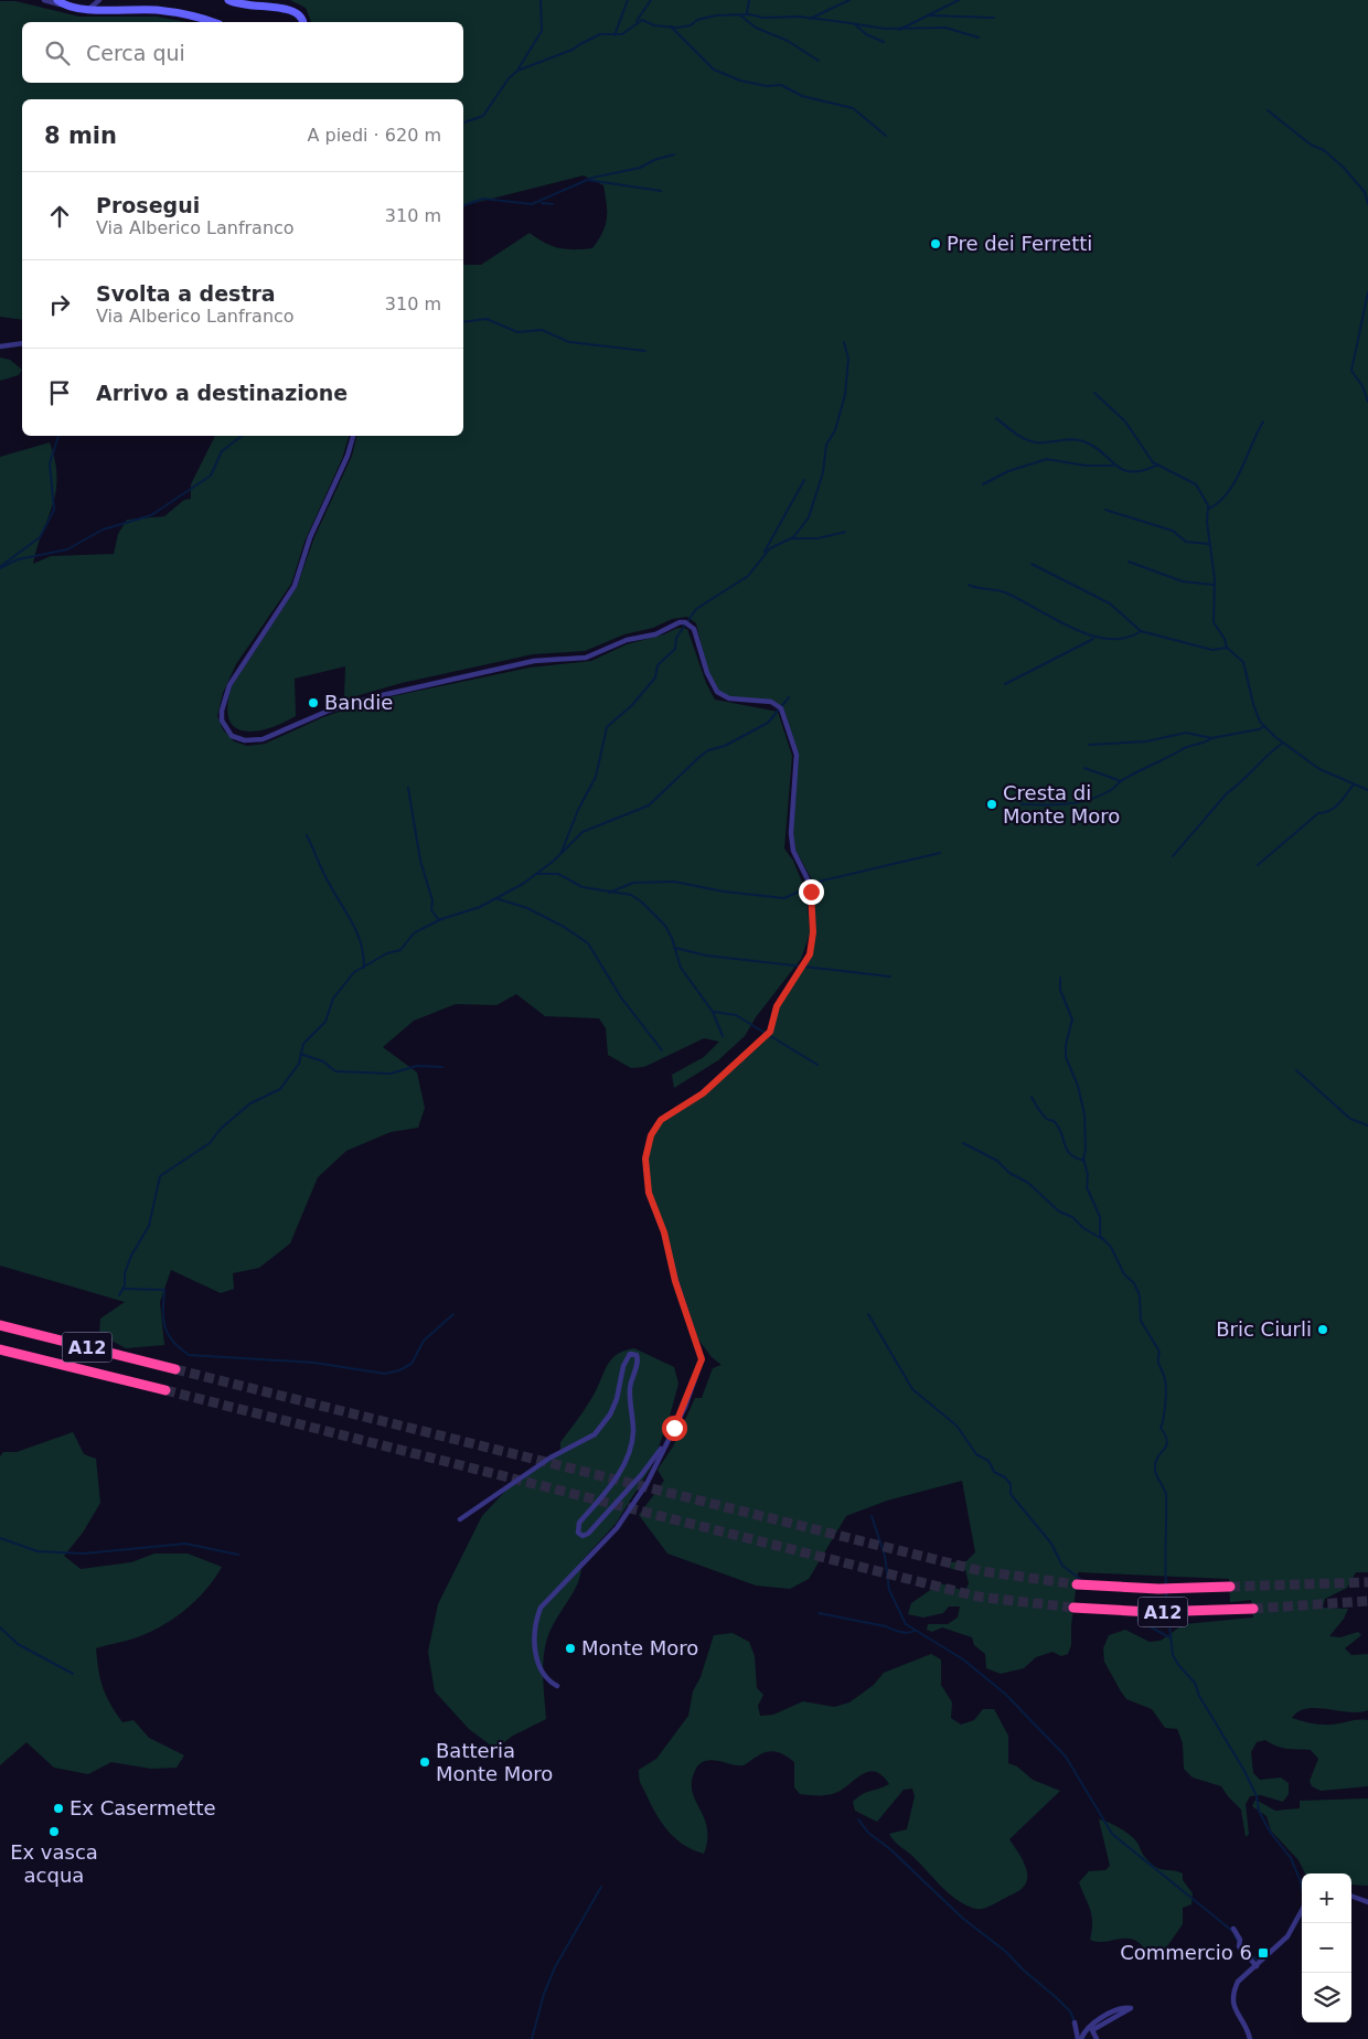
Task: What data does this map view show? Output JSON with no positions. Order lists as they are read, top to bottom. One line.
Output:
{"streets":{"highway":["A12"]},"places":{"other":["Pre dei Ferretti","Bandie","Cresta di Monte Moro","Bric Ciurli","Monte Moro","Batteria Monte Moro","Ex Casermette","Ex vasca acqua"],"transit":["Commercio 6"]},"page":{"search":"Cerca qui","heading":["8 min","A piedi · 620 m"],"list":[["Prosegui","Via Alberico Lanfranco","310 m"],["Svolta a destra","Via Alberico Lanfranco","310 m"],"Arrivo a destinazione"],"map_buttons":["+","−"]}}
